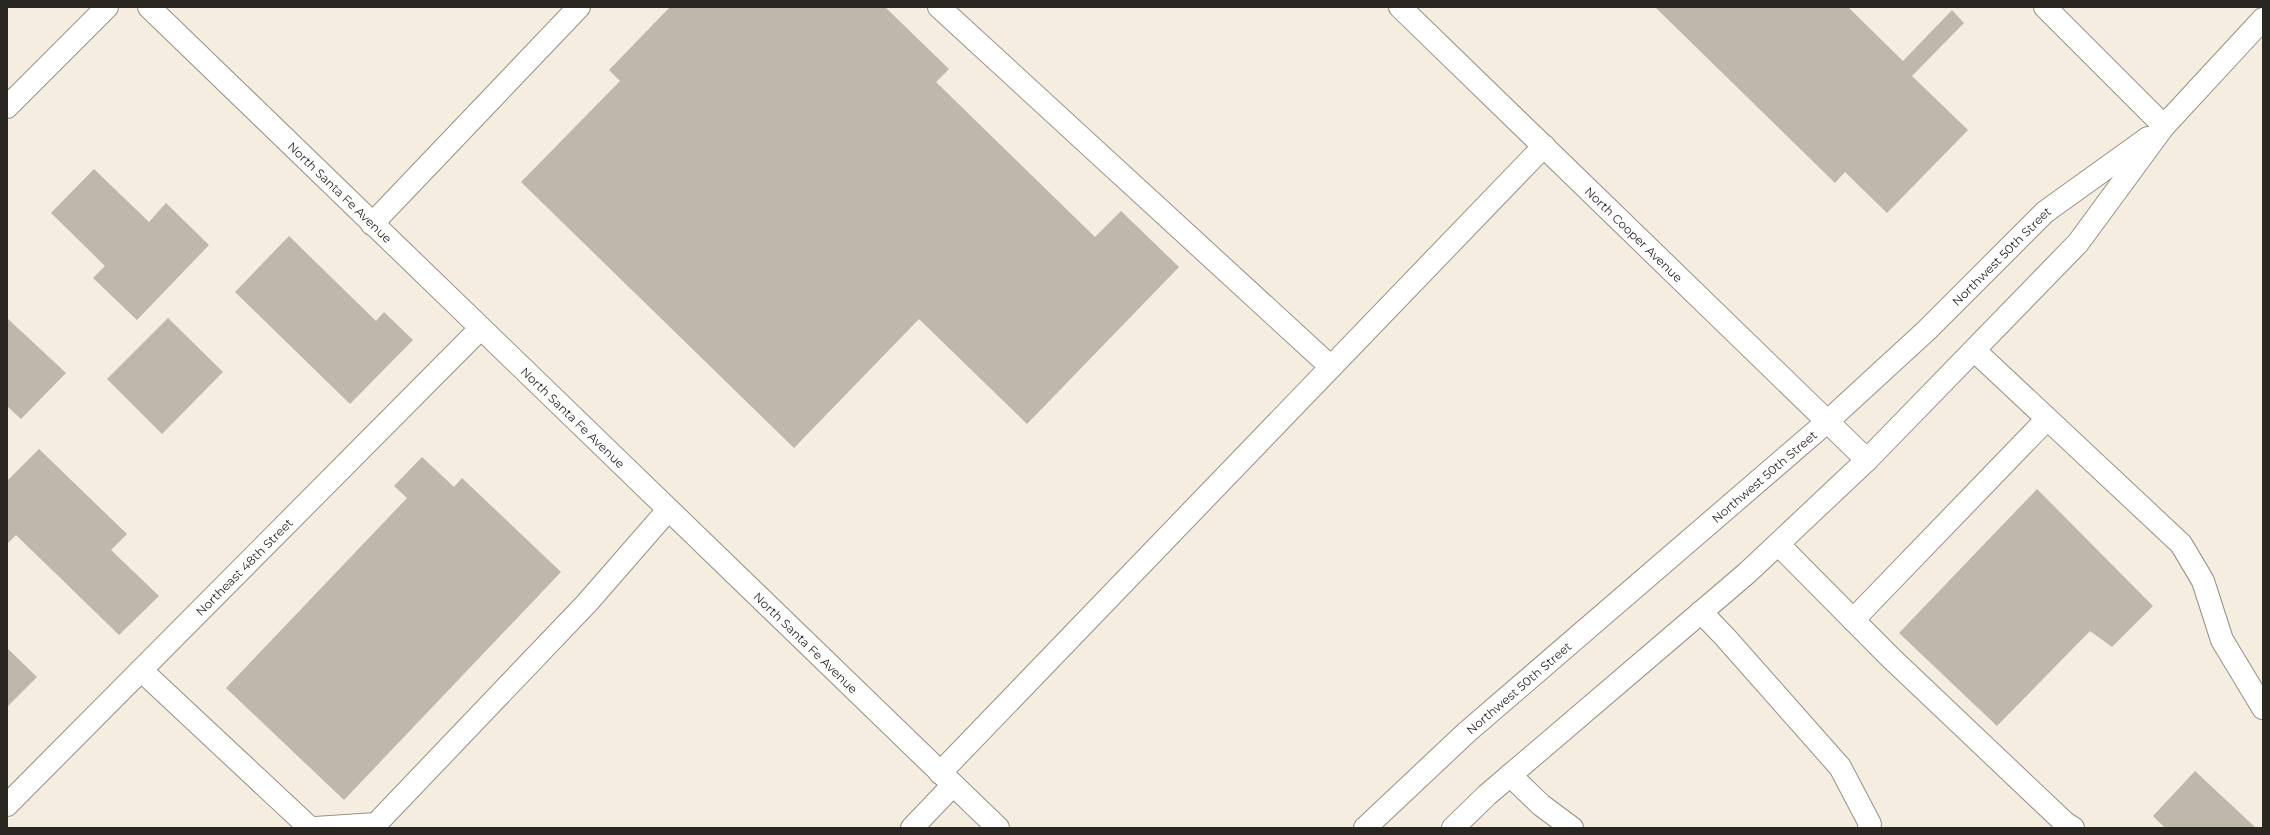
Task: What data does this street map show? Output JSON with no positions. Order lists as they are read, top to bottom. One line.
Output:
{"streets":{"main road":["North Santa Fe Avenue","North Cooper Avenue","Northwest 50th Street","Northeast 48th Street"]},"crossings":[["North Santa Fe Avenue","Northeast 48th Street"],["North Cooper Avenue","Northwest 50th Street"]]}
